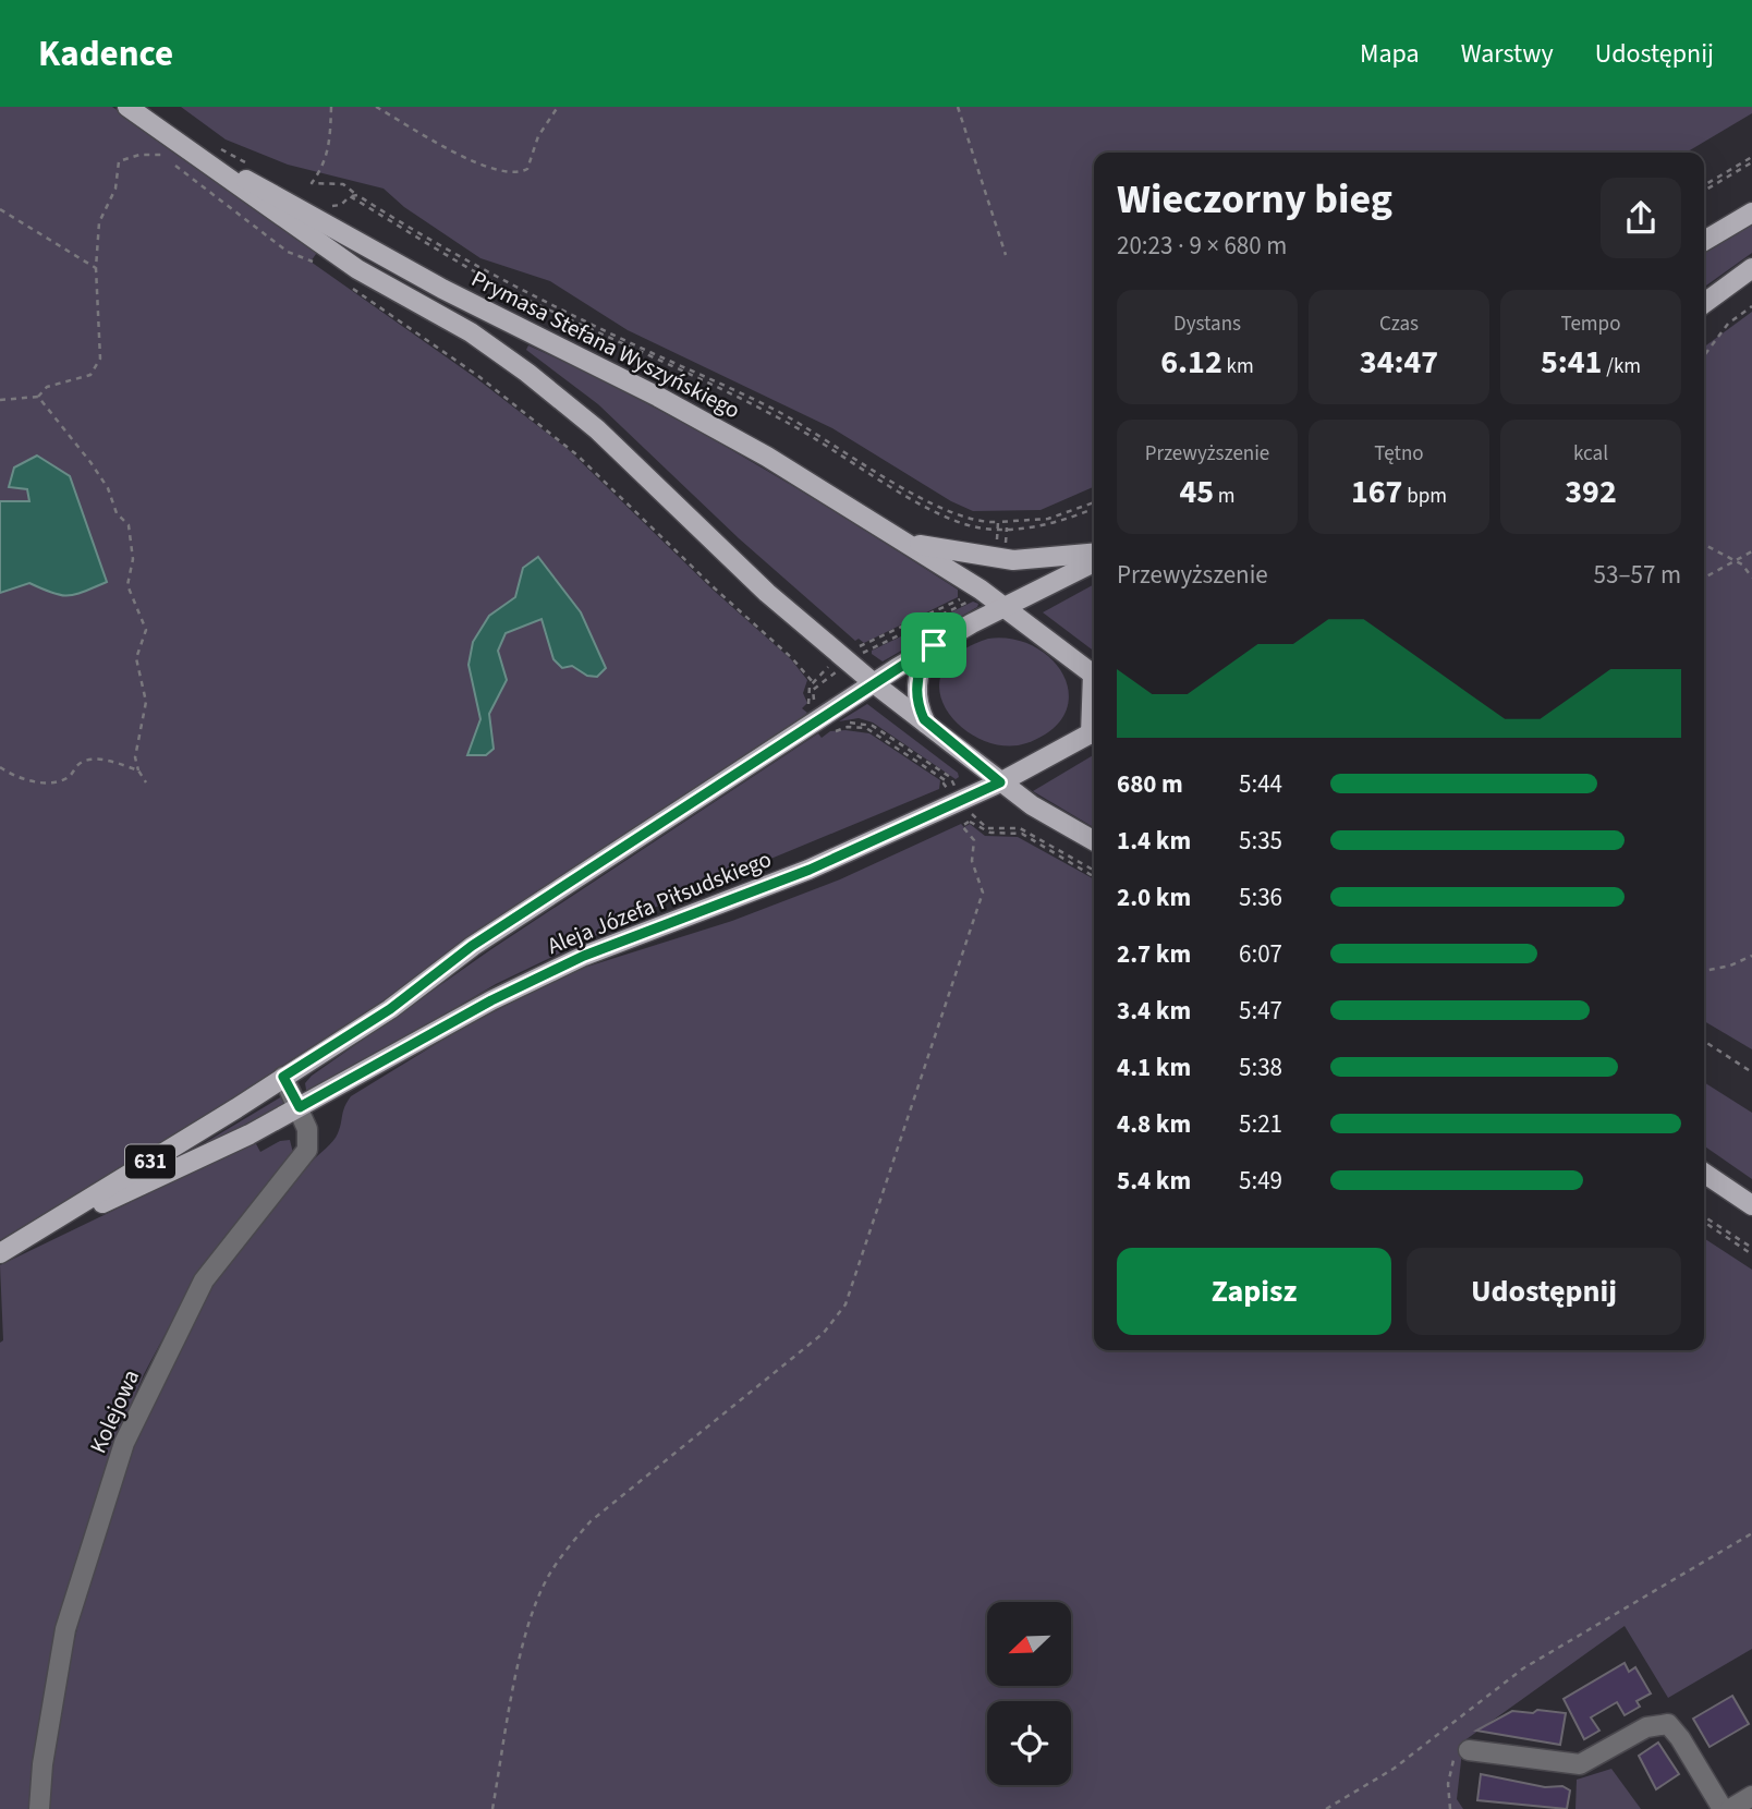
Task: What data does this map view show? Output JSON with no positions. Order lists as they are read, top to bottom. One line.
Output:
{"streets":{"main road":["Prymasa Stefana Wyszyńskiego","Aleja Józefa Piłsudskiego","631"],"street":["Kolejowa"]},"crossings":[["Prymasa Stefana Wyszyńskiego","Aleja Józefa Piłsudskiego"],["Prymasa Stefana Wyszyńskiego","631"],["Aleja Józefa Piłsudskiego","631"],["Aleja Józefa Piłsudskiego","Kolejowa"]],"north":"bottom left","page":{"header":"Kadence","nav":["Mapa","Warstwy","Udostępnij"],"heading":["Wieczorny bieg","20:23 · 9 × 680 m"],"stats":[["Dystans","6.12 km"],["Czas","34:47"],["Tempo","5:41 /km"],["Przewyższenie","45 m"],["Tętno","167 bpm"],["kcal","392"]],"chart":["Przewyższenie","53–57 m"],"list":[{"name":"680 m","note":"5:44"},{"name":"1.4 km","note":"5:35"},{"name":"2.0 km","note":"5:36"},{"name":"2.7 km","note":"6:07"},{"name":"3.4 km","note":"5:47"},{"name":"4.1 km","note":"5:38"},{"name":"4.8 km","note":"5:21"},{"name":"5.4 km","note":"5:49"}],"buttons":["Zapisz","Udostępnij"]}}
